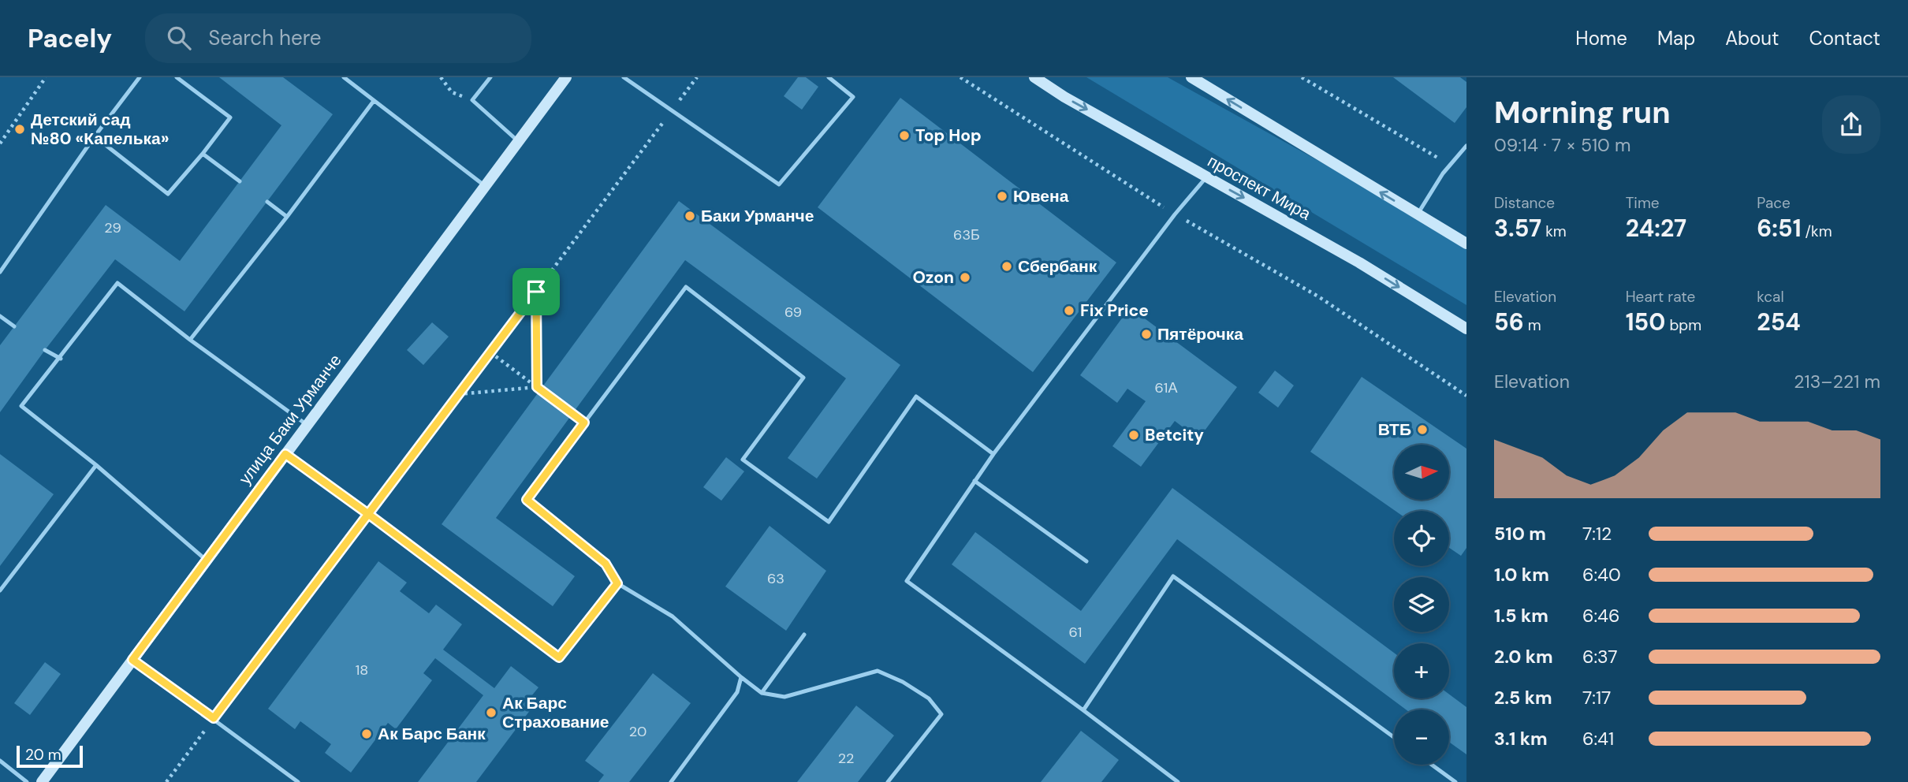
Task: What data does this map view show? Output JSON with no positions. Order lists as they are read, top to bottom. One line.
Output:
{"streets":{"street":["проспект Мира","улица Баки Урманче"]},"places":["Детский сад №80 «Капелька»","Top Hop","Ювена","Баки Урманче","Сбербанк","Ozon","Fix Price","Пятёрочка","ВТБ","Betcity","Ак Барс Страхование","Ак Барс Банк"],"house_numbers":["29","63Б","69","61А","63","61","18","20","22"],"scale_bar":"20 m","north":"right","page":{"header":"Pacely","search":"Search here","nav":["Home","Map","About","Contact"],"heading":["Morning run","09:14 · 7 × 510 m"],"stats":[["Distance","3.57 km"],["Time","24:27"],["Pace","6:51 /km"],["Elevation","56 m"],["Heart rate","150 bpm"],["kcal","254"]],"chart":["Elevation","213–221 m"],"map_buttons":["+","−"],"list":[{"name":"510 m","note":"7:12"},{"name":"1.0 km","note":"6:40"},{"name":"1.5 km","note":"6:46"},{"name":"2.0 km","note":"6:37"},{"name":"2.5 km","note":"7:17"},{"name":"3.1 km","note":"6:41"}],"scale":"20 m"}}
